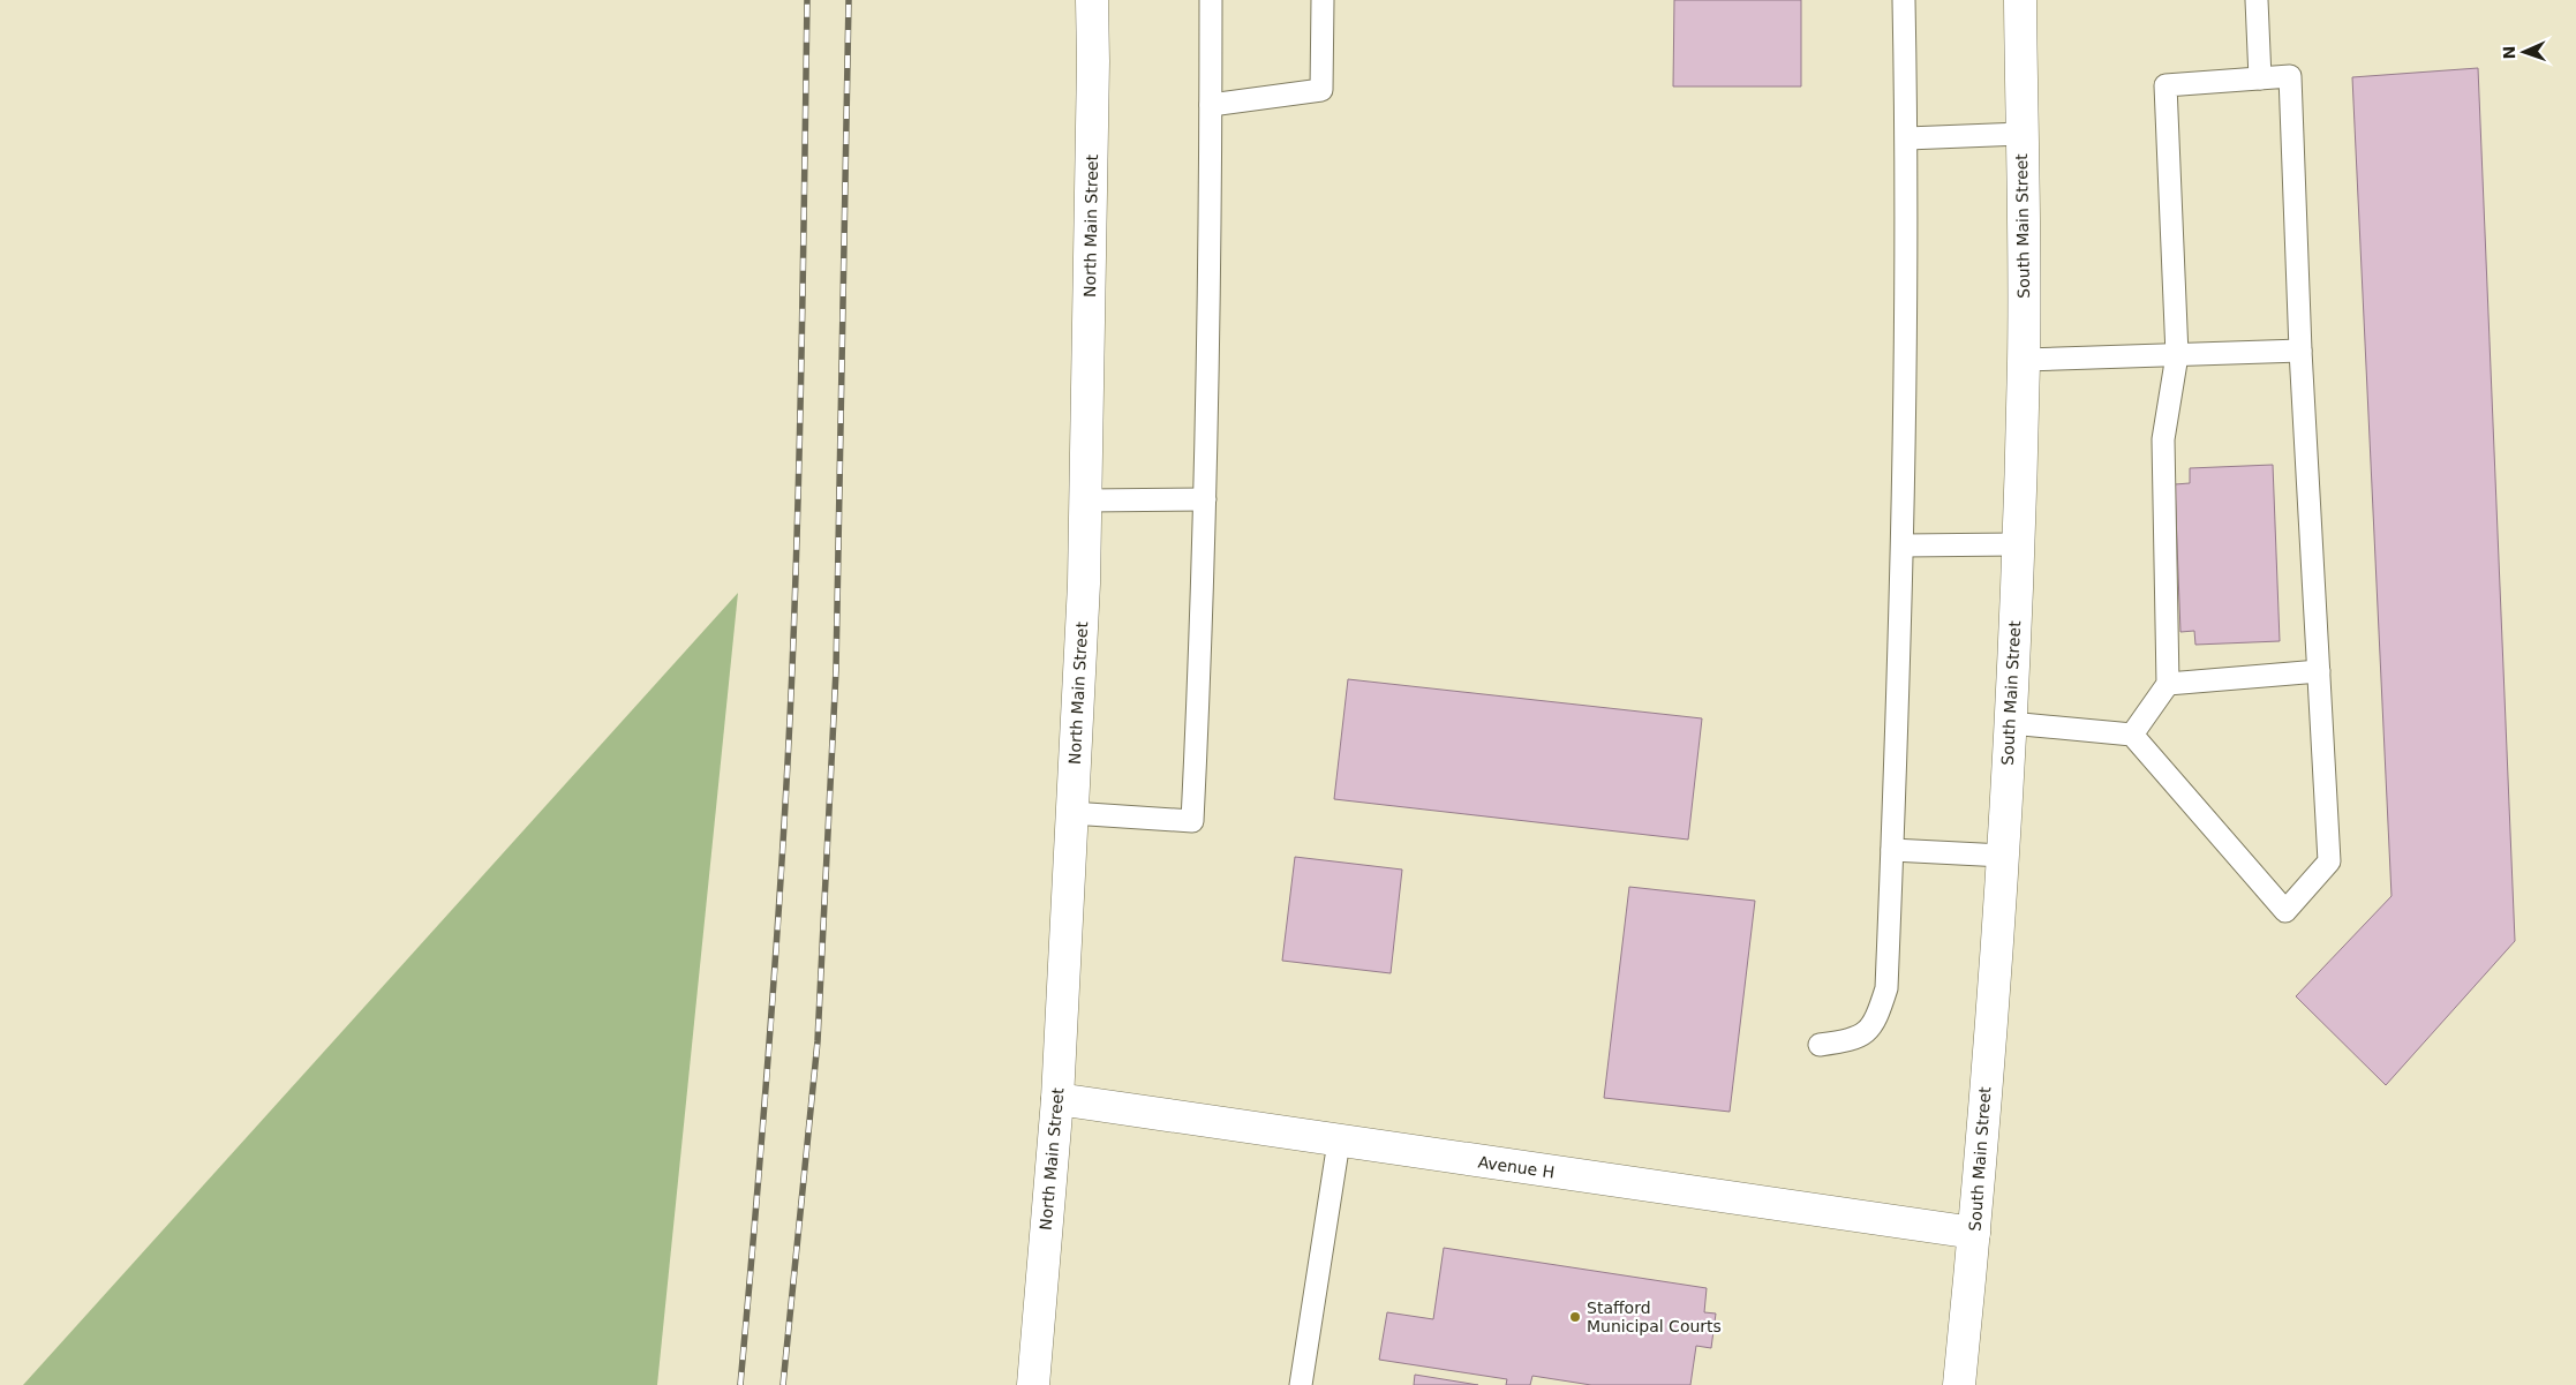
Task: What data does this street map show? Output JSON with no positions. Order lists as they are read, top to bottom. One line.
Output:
{"streets":{"main road":["North Main Street","South Main Street","Avenue H"]},"crossings":[["North Main Street","Avenue H"],["South Main Street","Avenue H"]],"places":["Stafford Municipal Courts"],"north":"left"}
